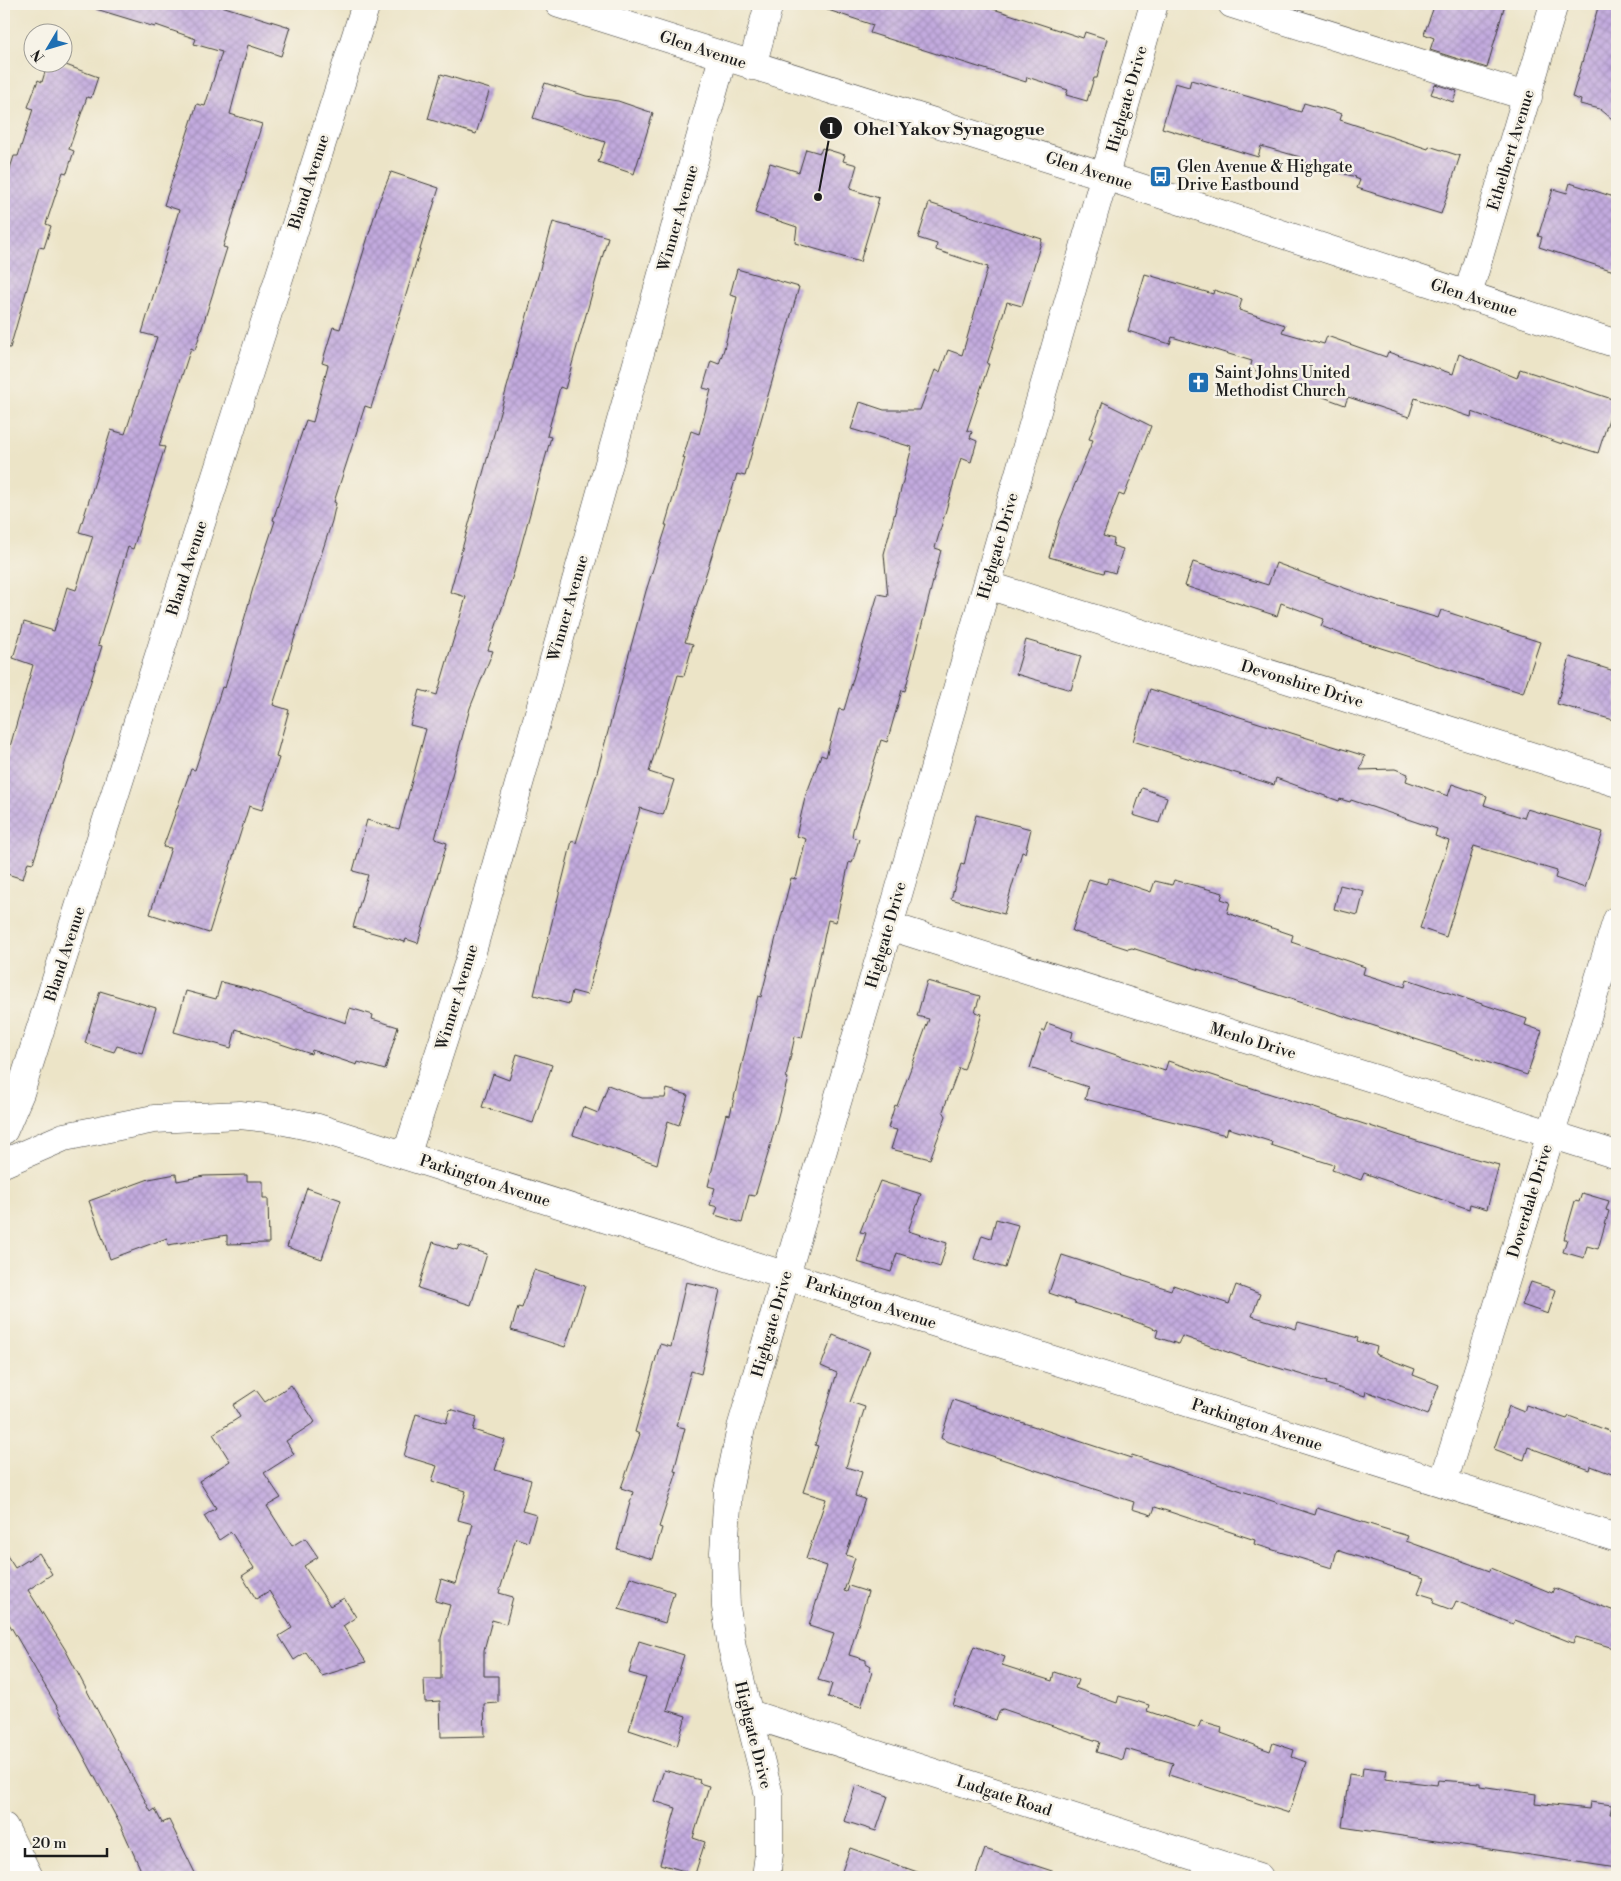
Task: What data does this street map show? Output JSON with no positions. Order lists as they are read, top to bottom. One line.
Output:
{"streets":{"street":["Glen Avenue","Highgate Drive","Ethelbert Avenue","Bland Avenue","Winner Avenue","Devonshire Drive","Menlo Drive","Parkington Avenue","Doverdale Drive","Ludgate Road"]},"crossings":[["Glen Avenue","Highgate Drive"],["Glen Avenue","Ethelbert Avenue"],["Glen Avenue","Winner Avenue"],["Highgate Drive","Devonshire Drive"],["Highgate Drive","Menlo Drive"],["Highgate Drive","Parkington Avenue"],["Highgate Drive","Ludgate Road"],["Winner Avenue","Parkington Avenue"],["Menlo Drive","Doverdale Drive"],["Parkington Avenue","Doverdale Drive"]],"places":{"bus stop":["Glen Avenue & Highgate Drive Eastbound"],"other":["Ohel Yakov Synagogue"],"church":["Saint Johns United Methodist Church"]},"scale_bar":"20 m","north":"bottom left"}
